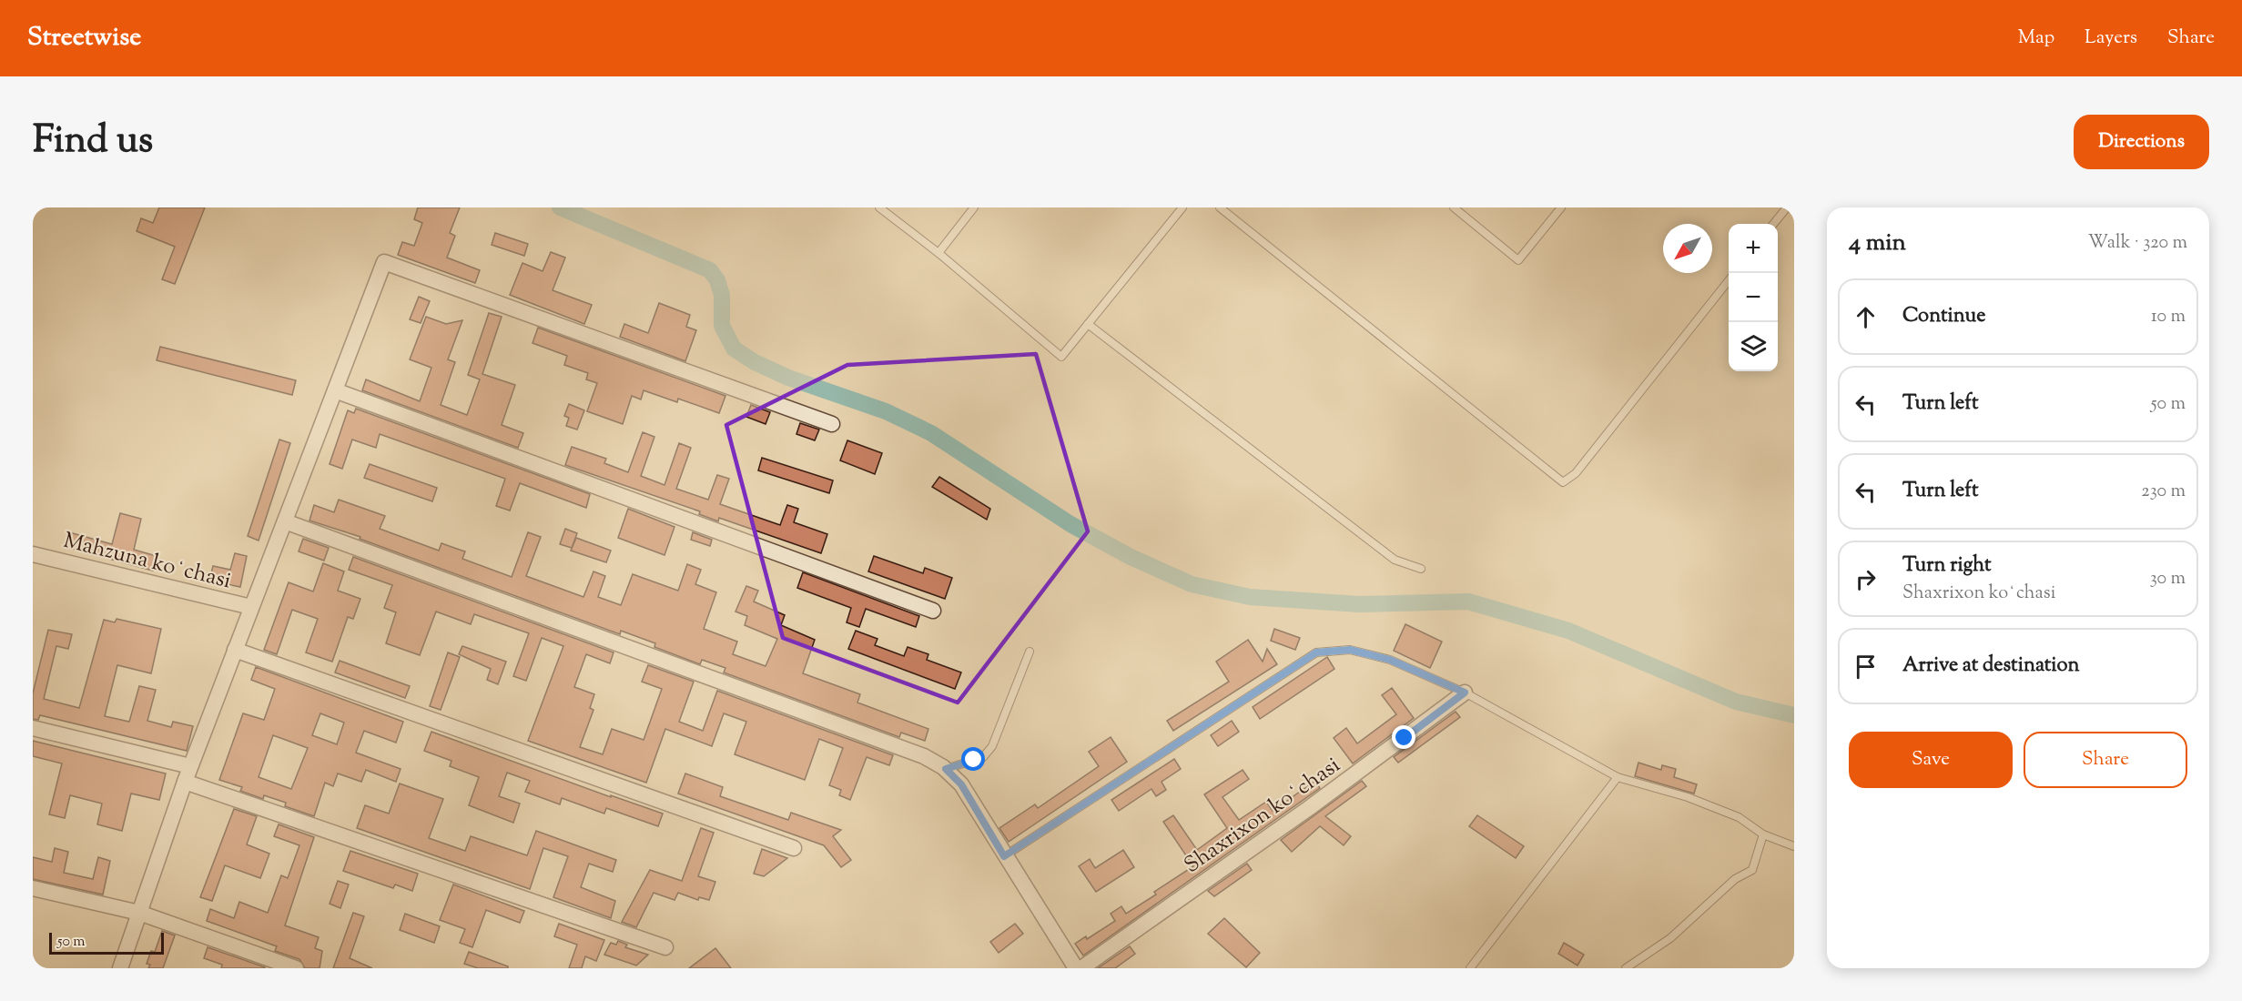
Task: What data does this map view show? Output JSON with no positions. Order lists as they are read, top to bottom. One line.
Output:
{"streets":{"street":["Mahzuna koʻchasi","Shaxrixon koʻchasi"]},"scale_bar":"50 m","north":"bottom left","page":{"header":"Streetwise","nav":["Map","Layers","Share"],"title":"Find us","buttons":["Directions",["Save","Share"]],"heading":["4 min","Walk · 320 m"],"map_buttons":["+","−"],"list":[["Continue","10 m"],["Turn left","50 m"],["Turn left","230 m"],["Turn right","Shaxrixon koʻchasi","30 m"],"Arrive at destination"],"scale":"50 m"}}
